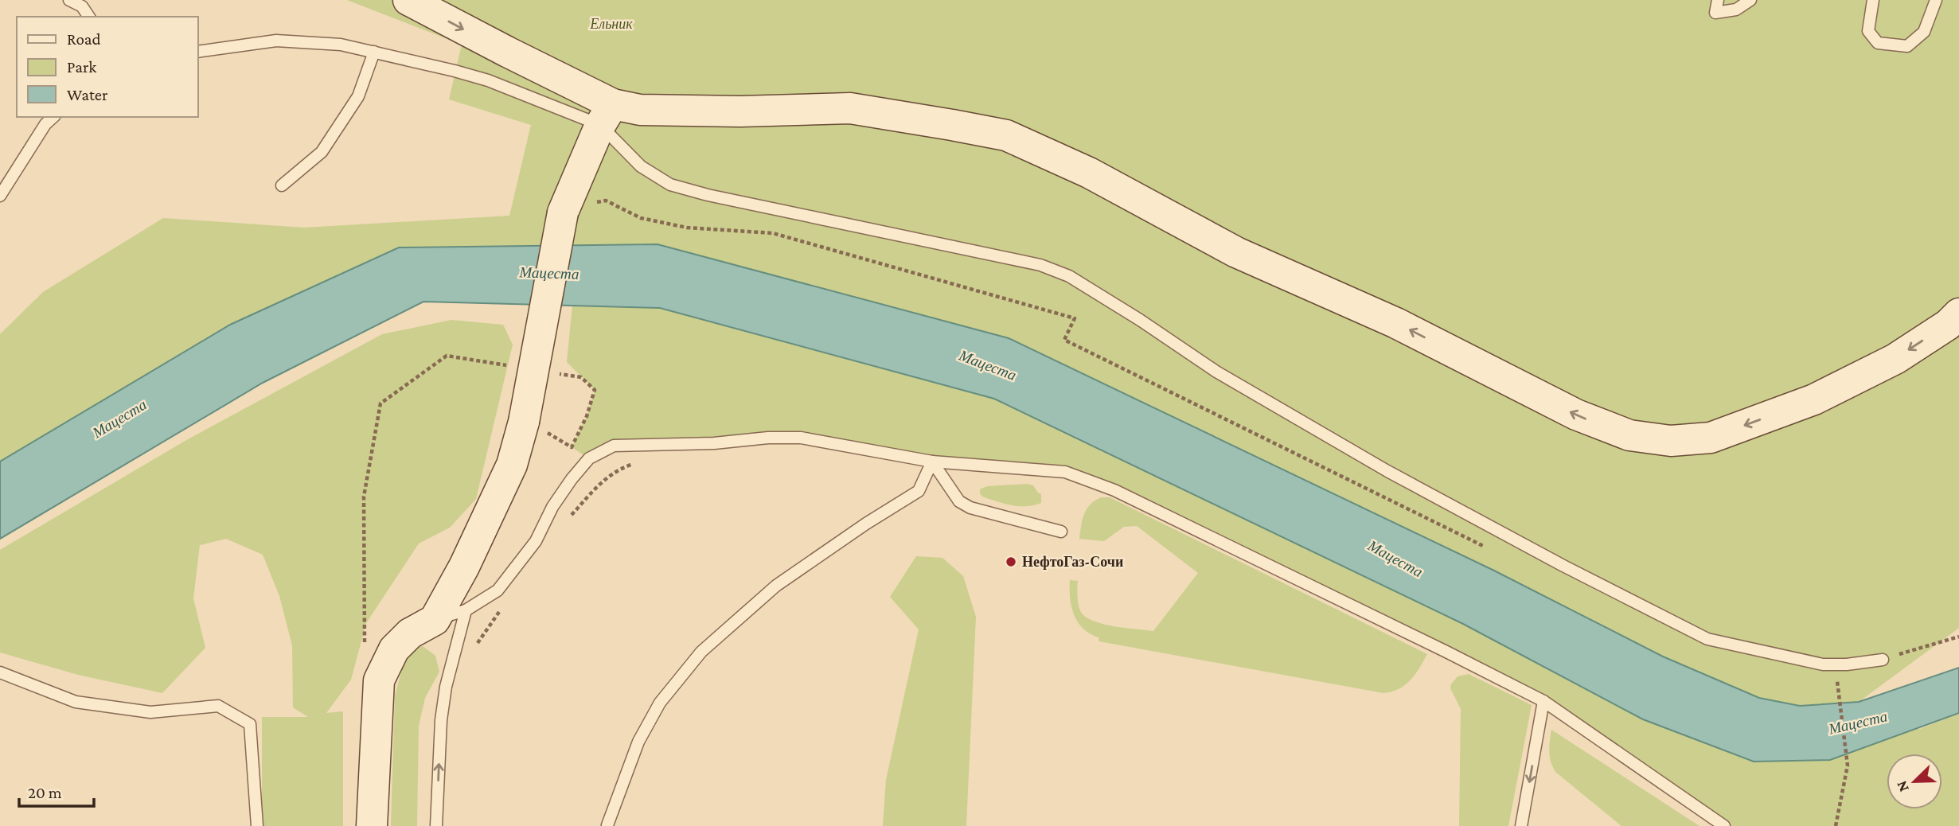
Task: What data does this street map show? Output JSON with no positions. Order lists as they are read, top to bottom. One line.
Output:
{"water":["Мацеста"],"parks":["Ельник"],"places":["НефтоГаз-Сочи"],"legend":["Road","Park","Water"],"scale_bar":"20 m","north":"bottom left"}
